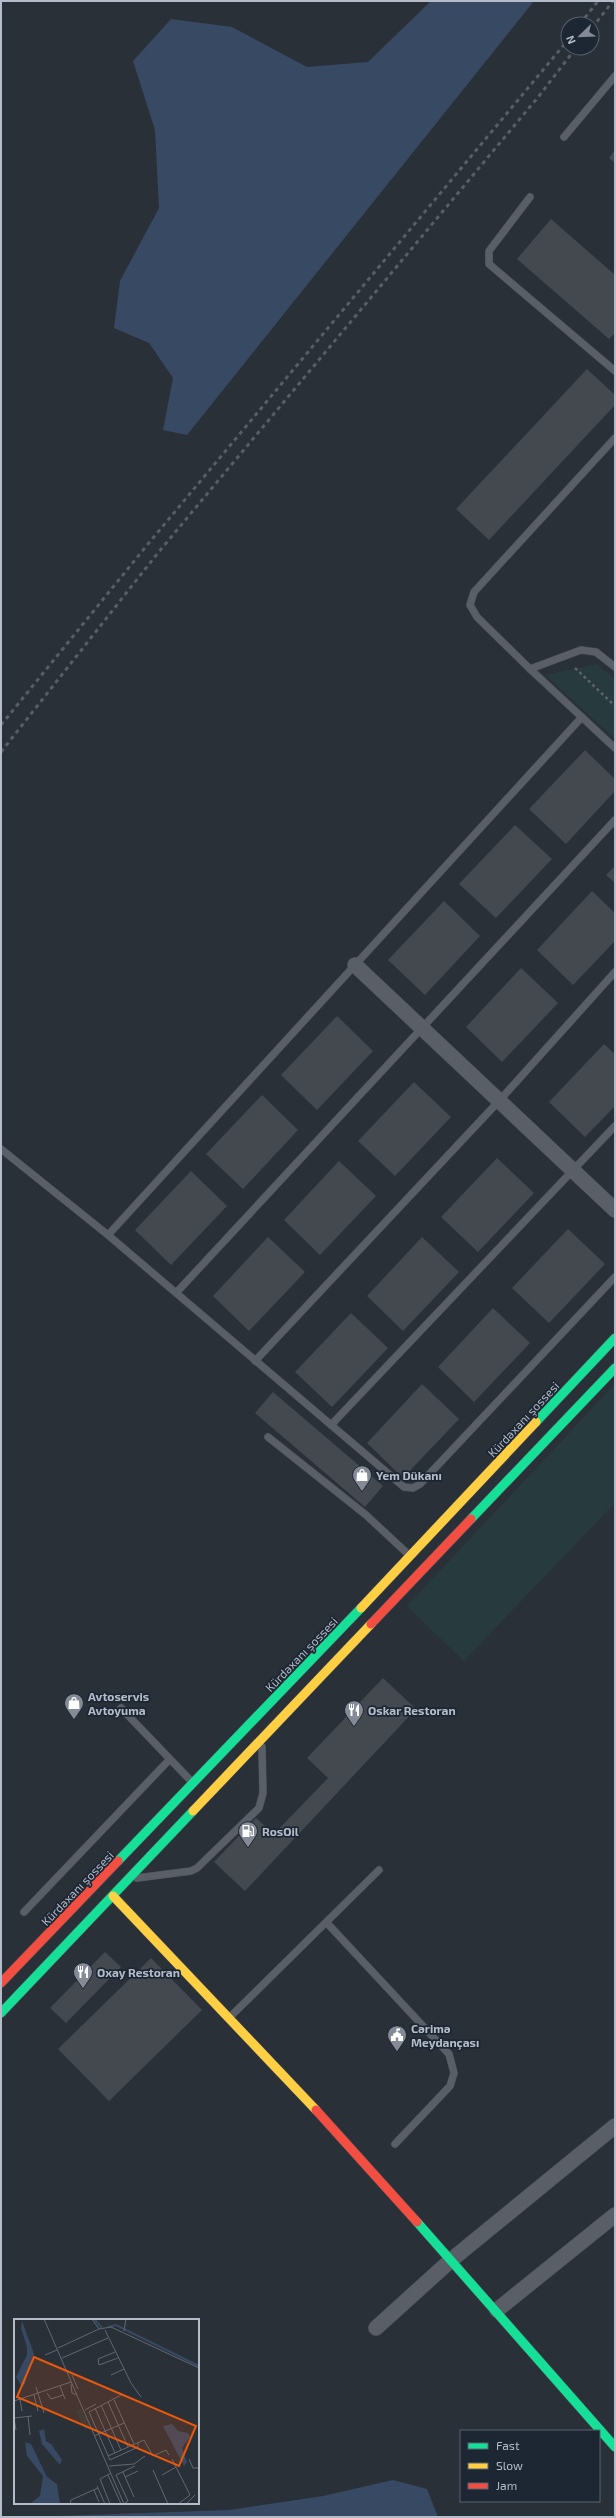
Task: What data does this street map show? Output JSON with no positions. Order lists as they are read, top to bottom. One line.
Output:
{"streets":{"main road":["Kürdəxanı şossesi"]},"places":{"shop":["Yem Dükanı","Avtoservis Avtoyuma"],"restaurant":["Oskar Restoran","Oxay Restoran"],"fuel station":["RosOil"],"public building":["Cərimə Meydançası"]},"legend":["Fast","Slow","Jam"],"north":"bottom left"}
